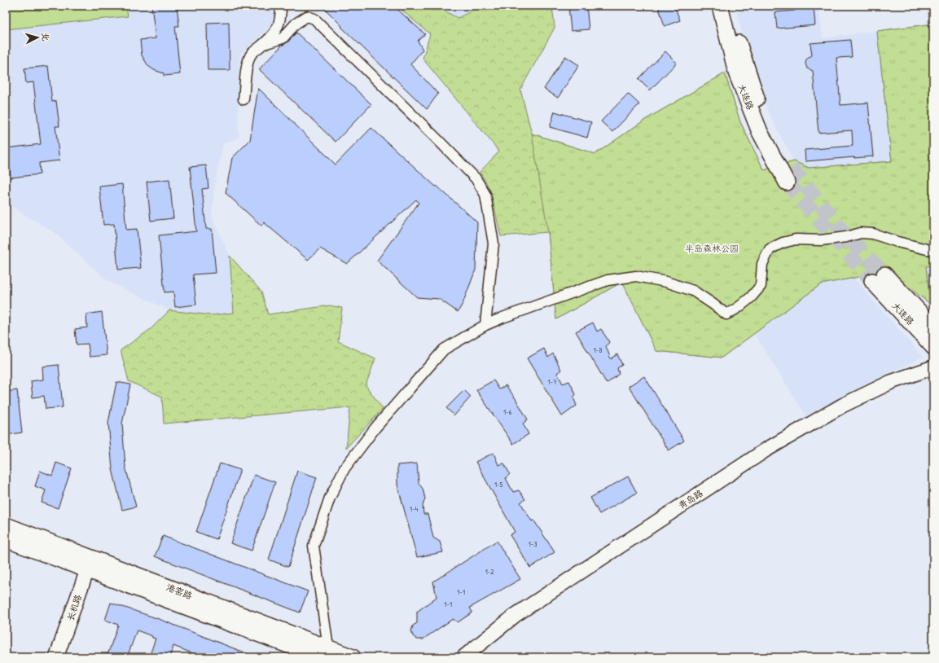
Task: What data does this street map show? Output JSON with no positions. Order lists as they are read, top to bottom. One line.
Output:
{"streets":{"main road":["大连路","港窑路"],"street":["青岛路","长机路"]},"crossings":[["港窑路","长机路"]],"parks":["半岛森林公园"],"house_numbers":["1-8","1-7","1-6","1-5","1-4","1-3","1-2","1-1","1-1"],"north":"right"}
